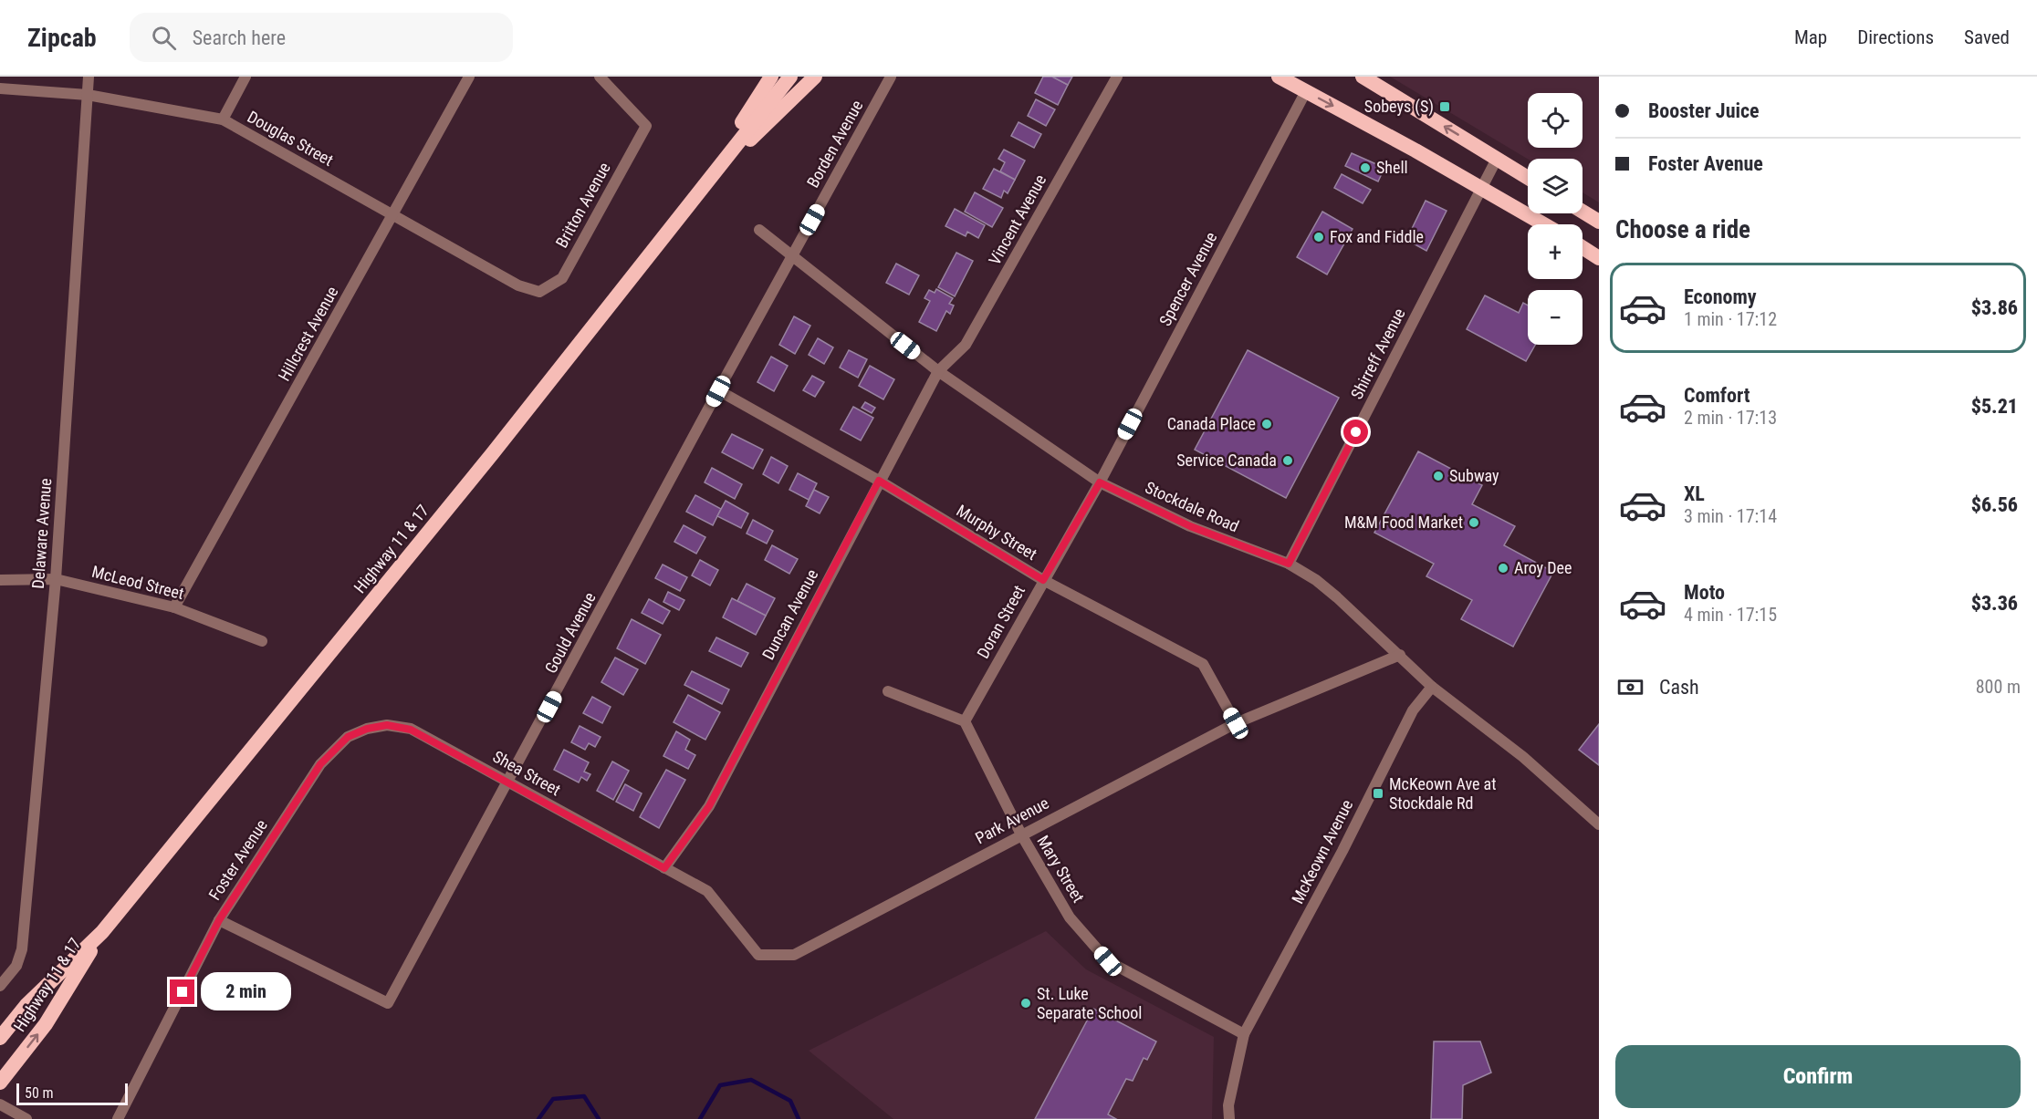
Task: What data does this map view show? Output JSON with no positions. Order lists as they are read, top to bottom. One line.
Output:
{"streets":{"highway":["Highway 11 & 17"],"street":["Douglas Street","Borden Avenue","Britton Avenue","Vincent Avenue","Spencer Avenue","Hillcrest Avenue","Shirreff Avenue","Stockdale Road","Murphy Street","Delaware Avenue","McLeod Street","Duncan Avenue","Doran Street","Gould Avenue","Shea Street","Park Avenue","McKeown Avenue","Foster Avenue","Mary Street"]},"crossings":[["Douglas Street","Britton Avenue"],["Douglas Street","Hillcrest Avenue"],["Douglas Street","Delaware Avenue"],["Borden Avenue","Stockdale Road"],["Borden Avenue","Gould Avenue"],["Vincent Avenue","Stockdale Road"],["Vincent Avenue","Duncan Avenue"],["Spencer Avenue","Stockdale Road"],["Spencer Avenue","Doran Street"],["Hillcrest Avenue","McLeod Street"],["Shirreff Avenue","Stockdale Road"],["Stockdale Road","Duncan Avenue"],["Stockdale Road","Doran Street"],["Stockdale Road","Gould Avenue"],["Stockdale Road","Park Avenue"],["Stockdale Road","McKeown Avenue"],["Murphy Street","Duncan Avenue"],["Murphy Street","Doran Street"],["Murphy Street","Gould Avenue"],["Murphy Street","Park Avenue"],["Delaware Avenue","McLeod Street"],["Duncan Avenue","Shea Street"],["Duncan Avenue","Park Avenue"],["Doran Street","Mary Street"],["Gould Avenue","Shea Street"],["Gould Avenue","Foster Avenue"],["Shea Street","Park Avenue"],["Shea Street","Foster Avenue"],["Park Avenue","Mary Street"],["McKeown Avenue","Mary Street"]],"places":{"transit":["Sobeys (S)","McKeown Ave at Stockdale Rd"],"other":["Shell","Fox and Fiddle","Canada Place","Service Canada","Subway","M&M Food Market","Aroy Dee","St. Luke Separate School"]},"scale_bar":"50 m","page":{"header":"Zipcab","search":"Search here","nav":["Map","Directions","Saved"],"banner":["Booster Juice","Foster Avenue"],"map_buttons":["+","−"],"heading":"Choose a ride","list":[{"name":"Economy","note":"1 min · 17:12","value":"$3.86"},{"name":"Comfort","note":"2 min · 17:13","value":"$5.21"},{"name":"XL","note":"3 min · 17:14","value":"$6.56"},{"name":"Moto","note":"4 min · 17:15","value":"$3.36"}],"pay":["Cash","800 m"],"bubble":"2 min","buttons":"Confirm","scale":"50 m"}}
